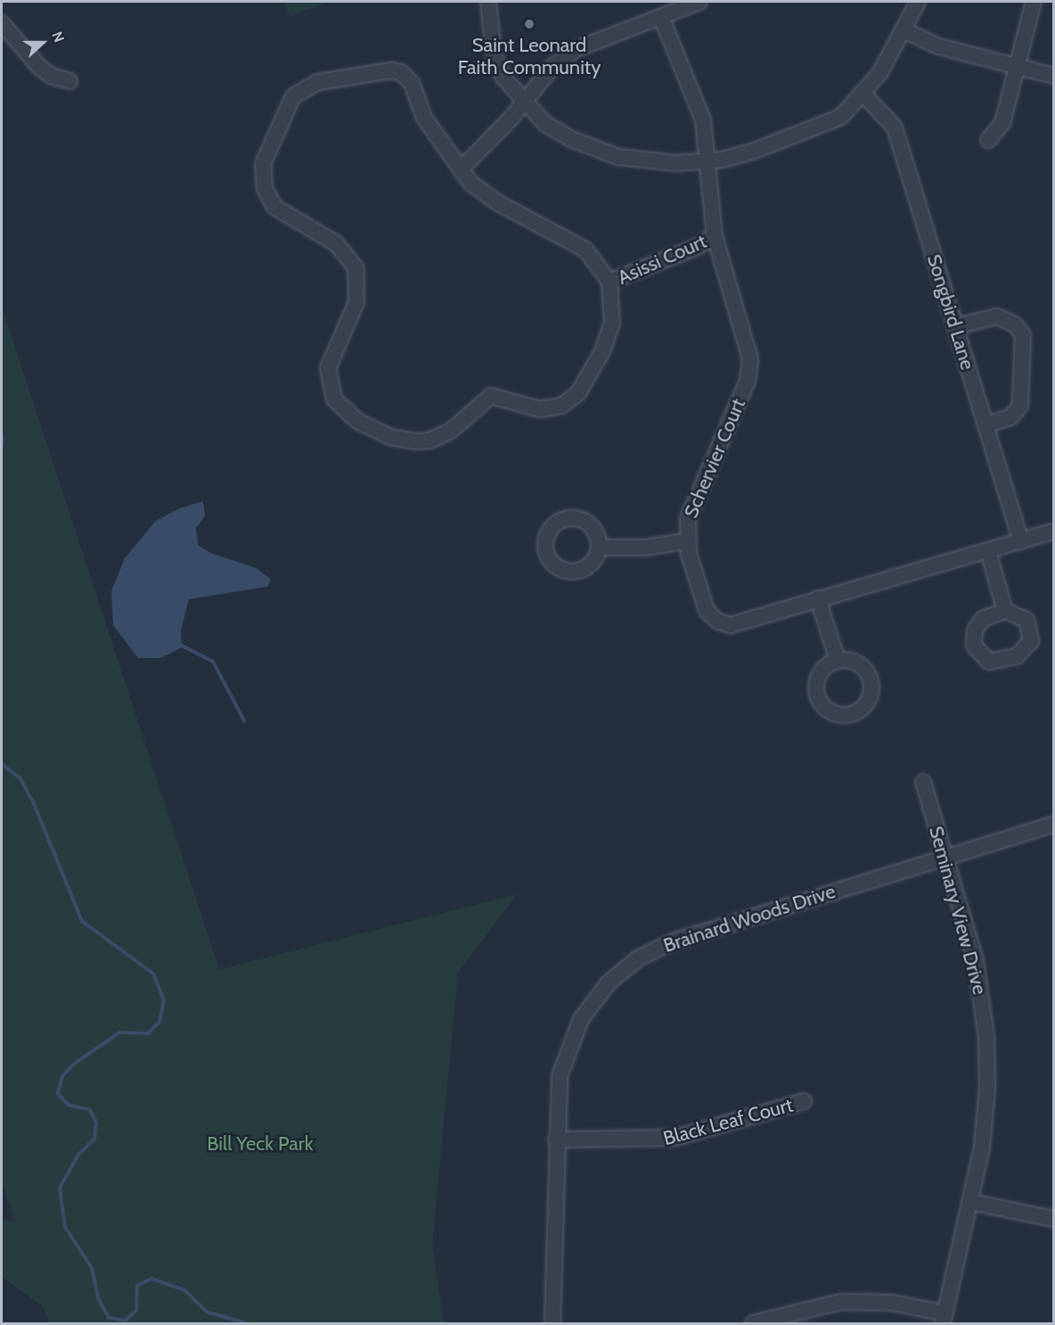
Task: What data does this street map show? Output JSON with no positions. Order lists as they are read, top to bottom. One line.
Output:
{"streets":{"street":["Asissi Court","Songbird Lane","Schervier Court","Seminary View Drive","Brainard Woods Drive","Black Leaf Court"]},"crossings":[["Asissi Court","Schervier Court"],["Songbird Lane","Schervier Court"],["Seminary View Drive","Brainard Woods Drive"],["Brainard Woods Drive","Black Leaf Court"]],"parks":["Bill Yeck Park"],"places":["Saint Leonard Faith Community"],"north":"right"}
